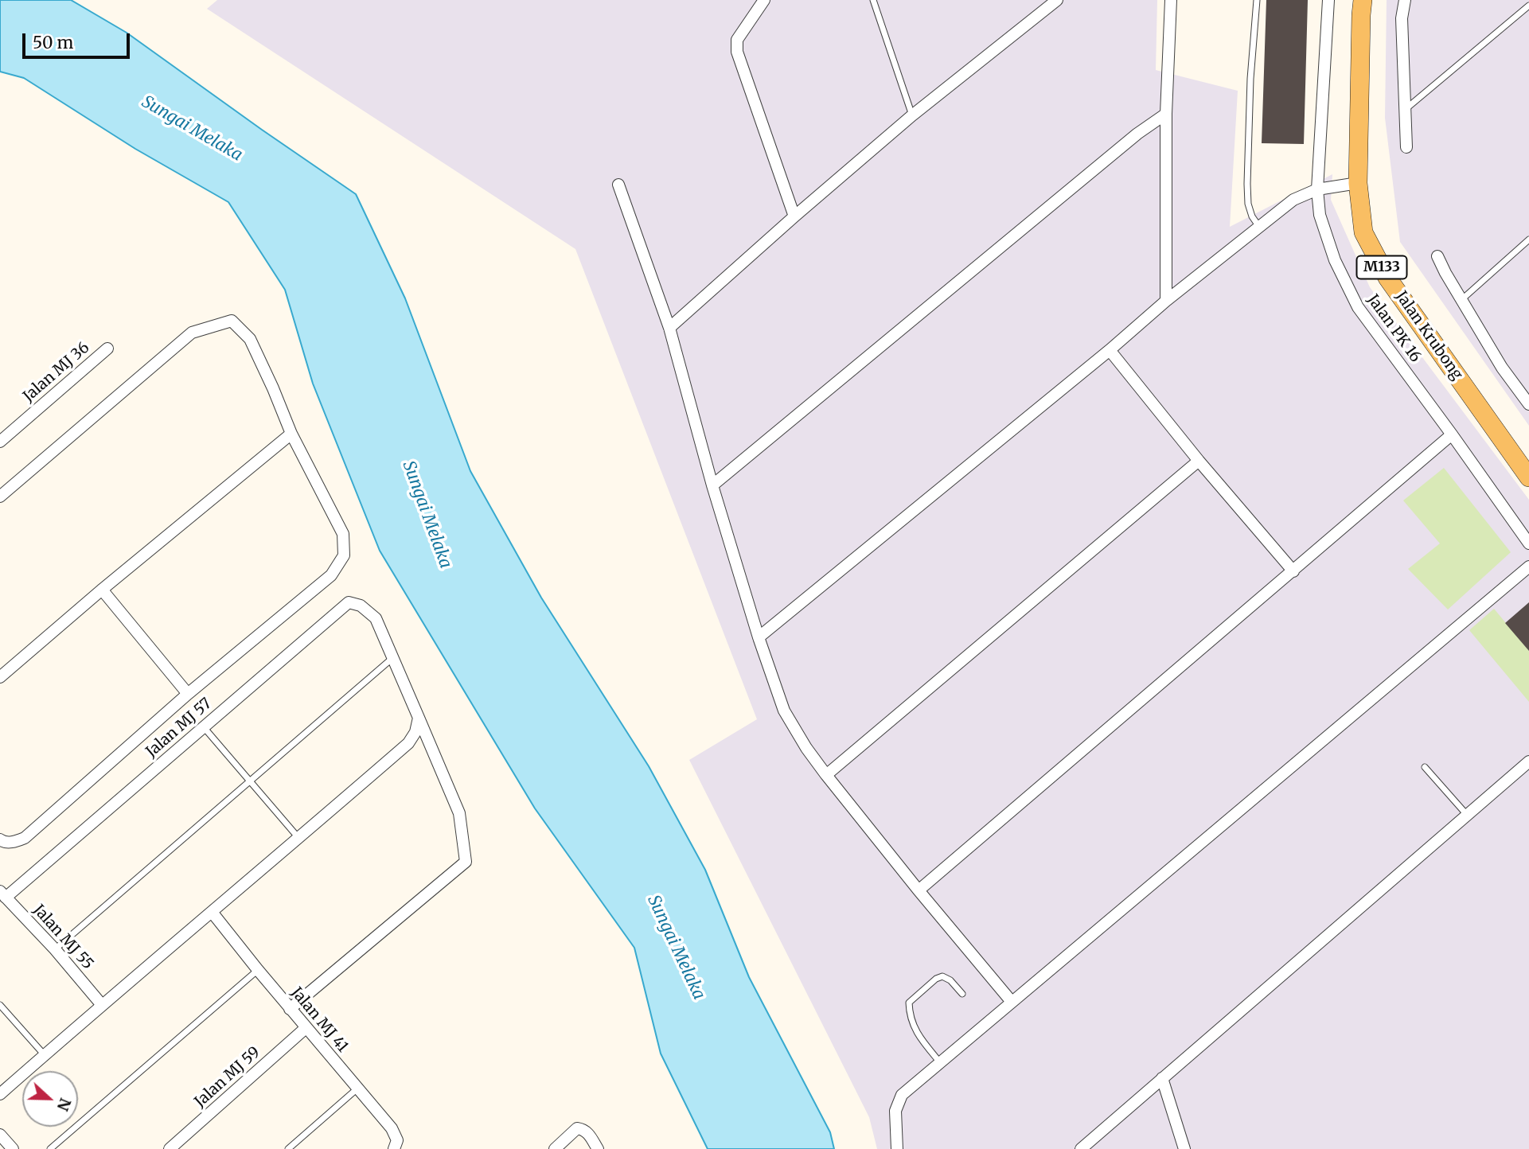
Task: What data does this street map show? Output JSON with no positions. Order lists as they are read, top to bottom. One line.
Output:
{"streets":{"main road":["M133","Jalan Krubong"],"street":["Jalan PK 16","Jalan MJ 36","Jalan MJ 57","Jalan MJ 55","Jalan MJ 41","Jalan MJ 59"]},"crossings":[["Jalan MJ 57","Jalan MJ 55"],["Jalan MJ 41","Jalan MJ 59"]],"water":["Sungai Melaka"],"scale_bar":"50 m","north":"right"}
